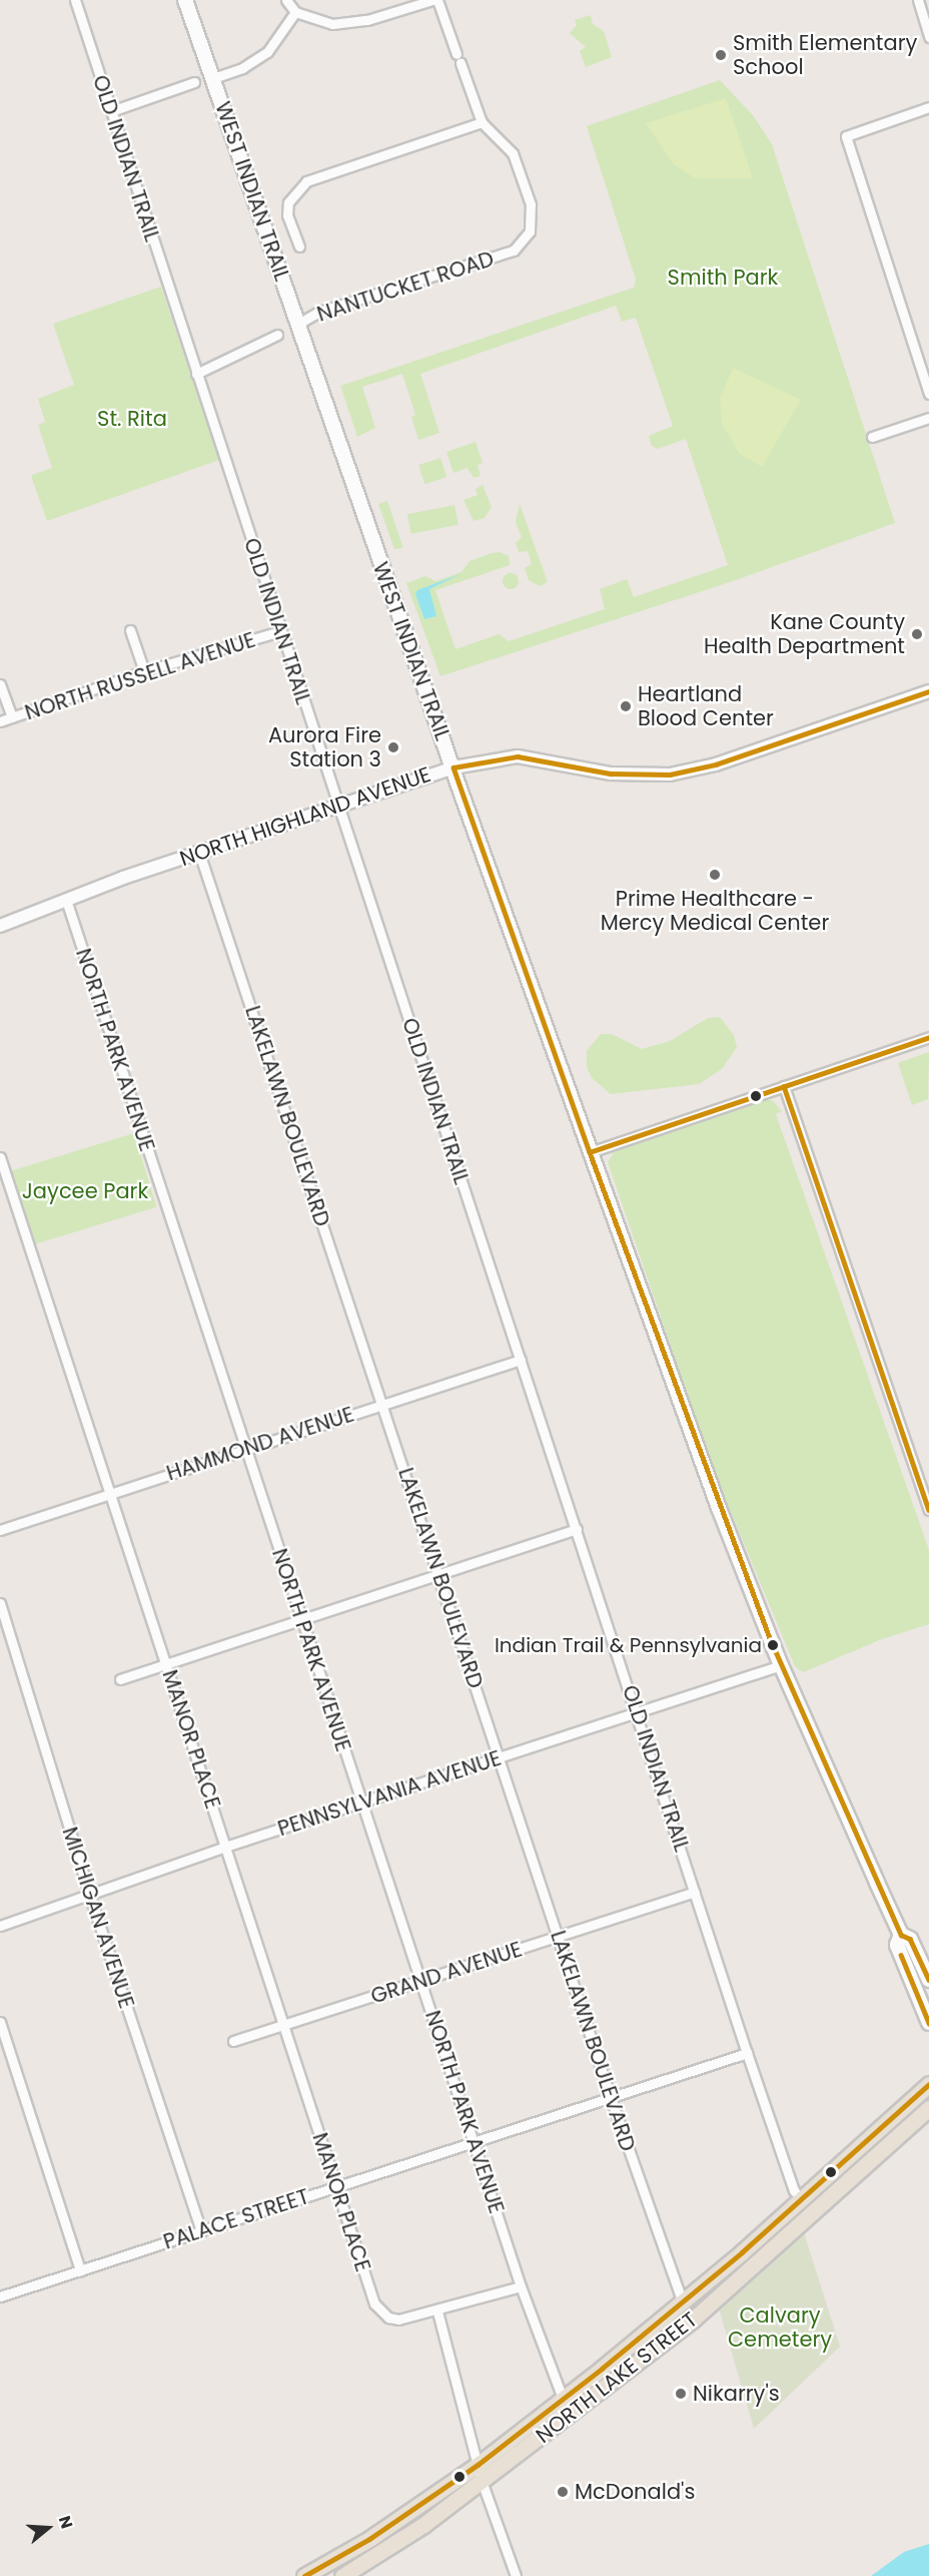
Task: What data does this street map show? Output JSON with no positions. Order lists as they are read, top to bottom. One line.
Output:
{"streets":{"main road":["WEST INDIAN TRAIL","NORTH LAKE STREET"],"street":["OLD INDIAN TRAIL","NANTUCKET ROAD","NORTH RUSSELL AVENUE","NORTH HIGHLAND AVENUE","NORTH PARK AVENUE","LAKELAWN BOULEVARD","HAMMOND AVENUE","MANOR PLACE","PENNSYLVANIA AVENUE","MICHIGAN AVENUE","GRAND AVENUE","PALACE STREET"]},"crossings":[["OLD INDIAN TRAIL","NORTH RUSSELL AVENUE"],["OLD INDIAN TRAIL","NORTH HIGHLAND AVENUE"],["OLD INDIAN TRAIL","HAMMOND AVENUE"],["OLD INDIAN TRAIL","PENNSYLVANIA AVENUE"],["OLD INDIAN TRAIL","GRAND AVENUE"],["OLD INDIAN TRAIL","PALACE STREET"],["OLD INDIAN TRAIL","NORTH LAKE STREET"],["WEST INDIAN TRAIL","NANTUCKET ROAD"],["WEST INDIAN TRAIL","NORTH HIGHLAND AVENUE"],["WEST INDIAN TRAIL","PENNSYLVANIA AVENUE"],["NORTH HIGHLAND AVENUE","NORTH PARK AVENUE"],["NORTH HIGHLAND AVENUE","LAKELAWN BOULEVARD"],["NORTH PARK AVENUE","HAMMOND AVENUE"],["NORTH PARK AVENUE","PENNSYLVANIA AVENUE"],["NORTH PARK AVENUE","GRAND AVENUE"],["NORTH PARK AVENUE","PALACE STREET"],["NORTH PARK AVENUE","NORTH LAKE STREET"],["LAKELAWN BOULEVARD","HAMMOND AVENUE"],["LAKELAWN BOULEVARD","PENNSYLVANIA AVENUE"],["LAKELAWN BOULEVARD","GRAND AVENUE"],["LAKELAWN BOULEVARD","PALACE STREET"],["LAKELAWN BOULEVARD","NORTH LAKE STREET"],["HAMMOND AVENUE","MANOR PLACE"],["MANOR PLACE","PENNSYLVANIA AVENUE"],["MANOR PLACE","GRAND AVENUE"],["MANOR PLACE","PALACE STREET"],["PENNSYLVANIA AVENUE","MICHIGAN AVENUE"],["MICHIGAN AVENUE","PALACE STREET"]],"parks":["Smith Park","St. Rita","Jaycee Park","Calvary Cemetery"],"places":["Smith Elementary School","Kane County Health Department","Heartland Blood Center","Aurora Fire Station 3","Prime Healthcare - Mercy Medical Center","Indian Trail & Pennsylvania","Nikarry's","McDonald's"],"north":"right"}
